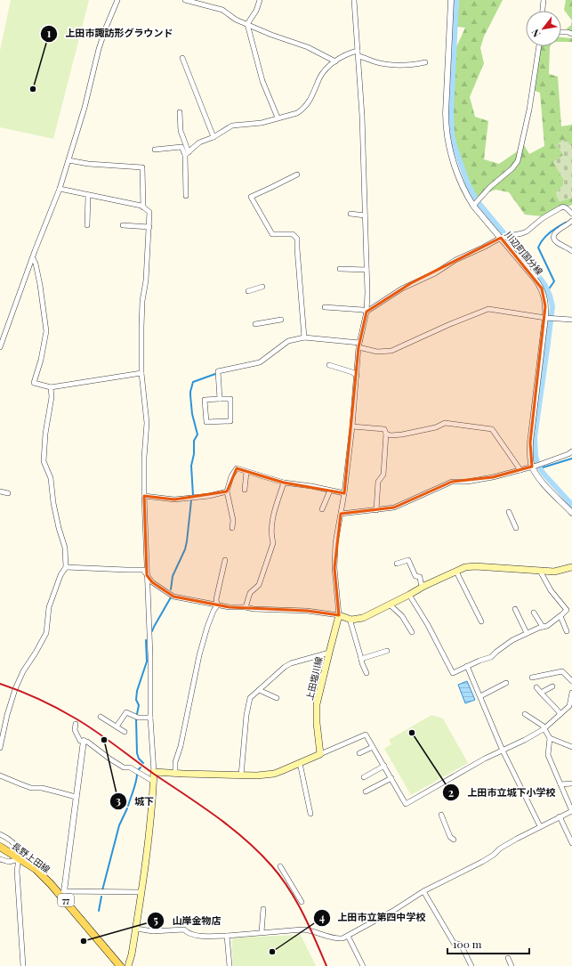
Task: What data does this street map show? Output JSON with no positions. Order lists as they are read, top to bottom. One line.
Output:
{"streets":{"main road":["上田塩川線","長野上田線","77"],"street":["川辺町国分線"]},"places":["上田市諏訪形グラウンド","上田市立城下小学校","城下","山岸金物店","上田市立第四中学校"],"scale_bar":"100 m","north":"bottom left"}
